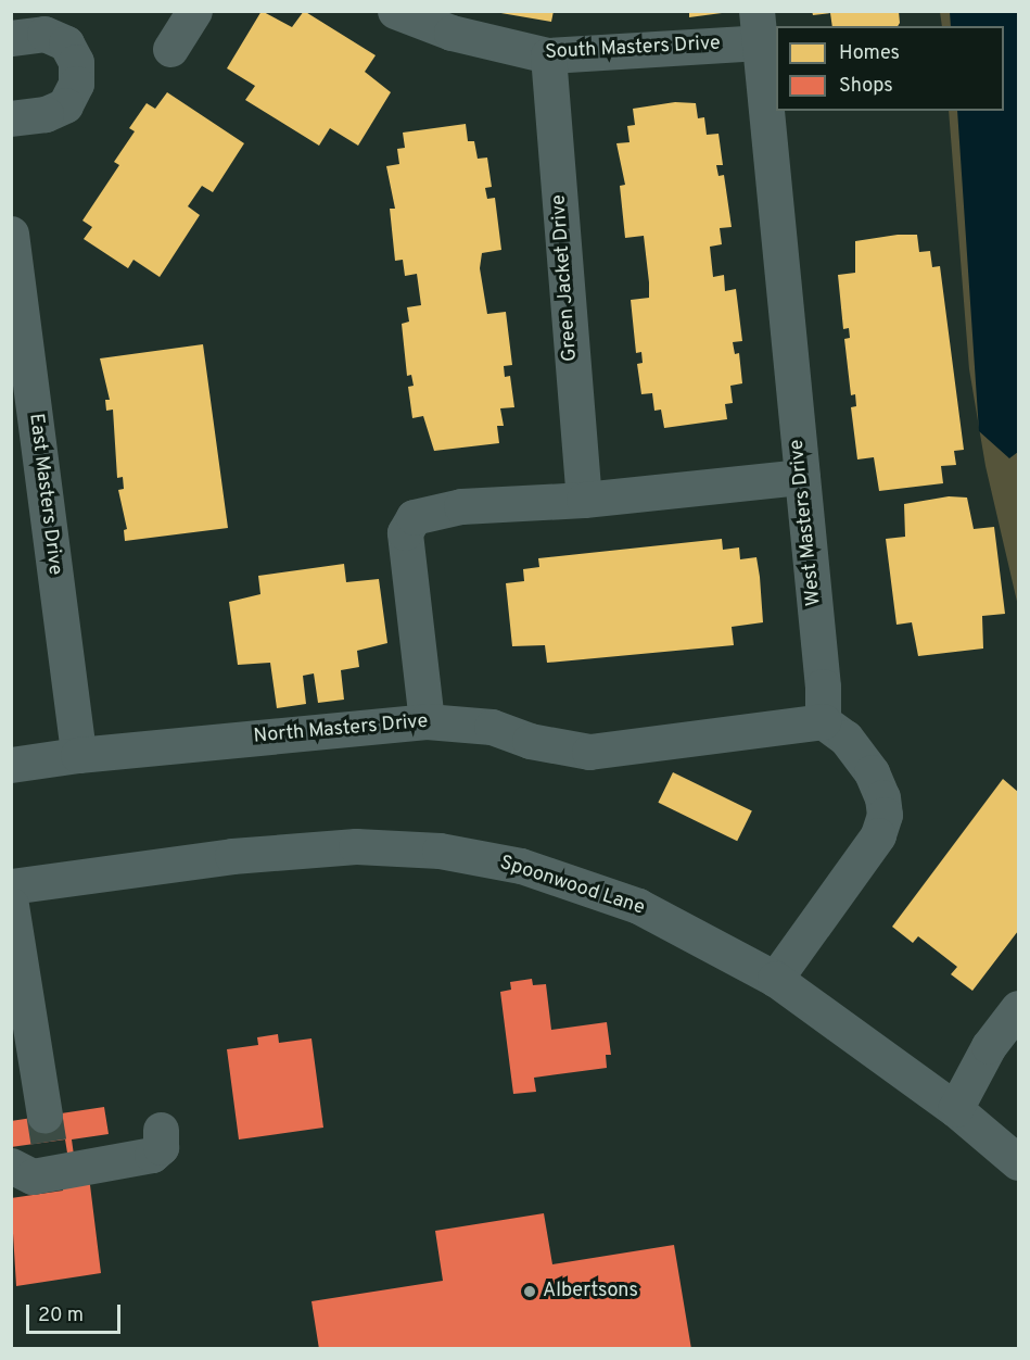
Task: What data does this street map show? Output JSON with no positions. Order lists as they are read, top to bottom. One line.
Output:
{"streets":{"street":["South Masters Drive","Green Jacket Drive","East Masters Drive","West Masters Drive","North Masters Drive","Spoonwood Lane"]},"crossings":[["South Masters Drive","Green Jacket Drive"],["South Masters Drive","West Masters Drive"],["East Masters Drive","North Masters Drive"],["West Masters Drive","North Masters Drive"]],"places":["Albertsons"],"legend":["Homes","Shops"],"scale_bar":"20 m"}
